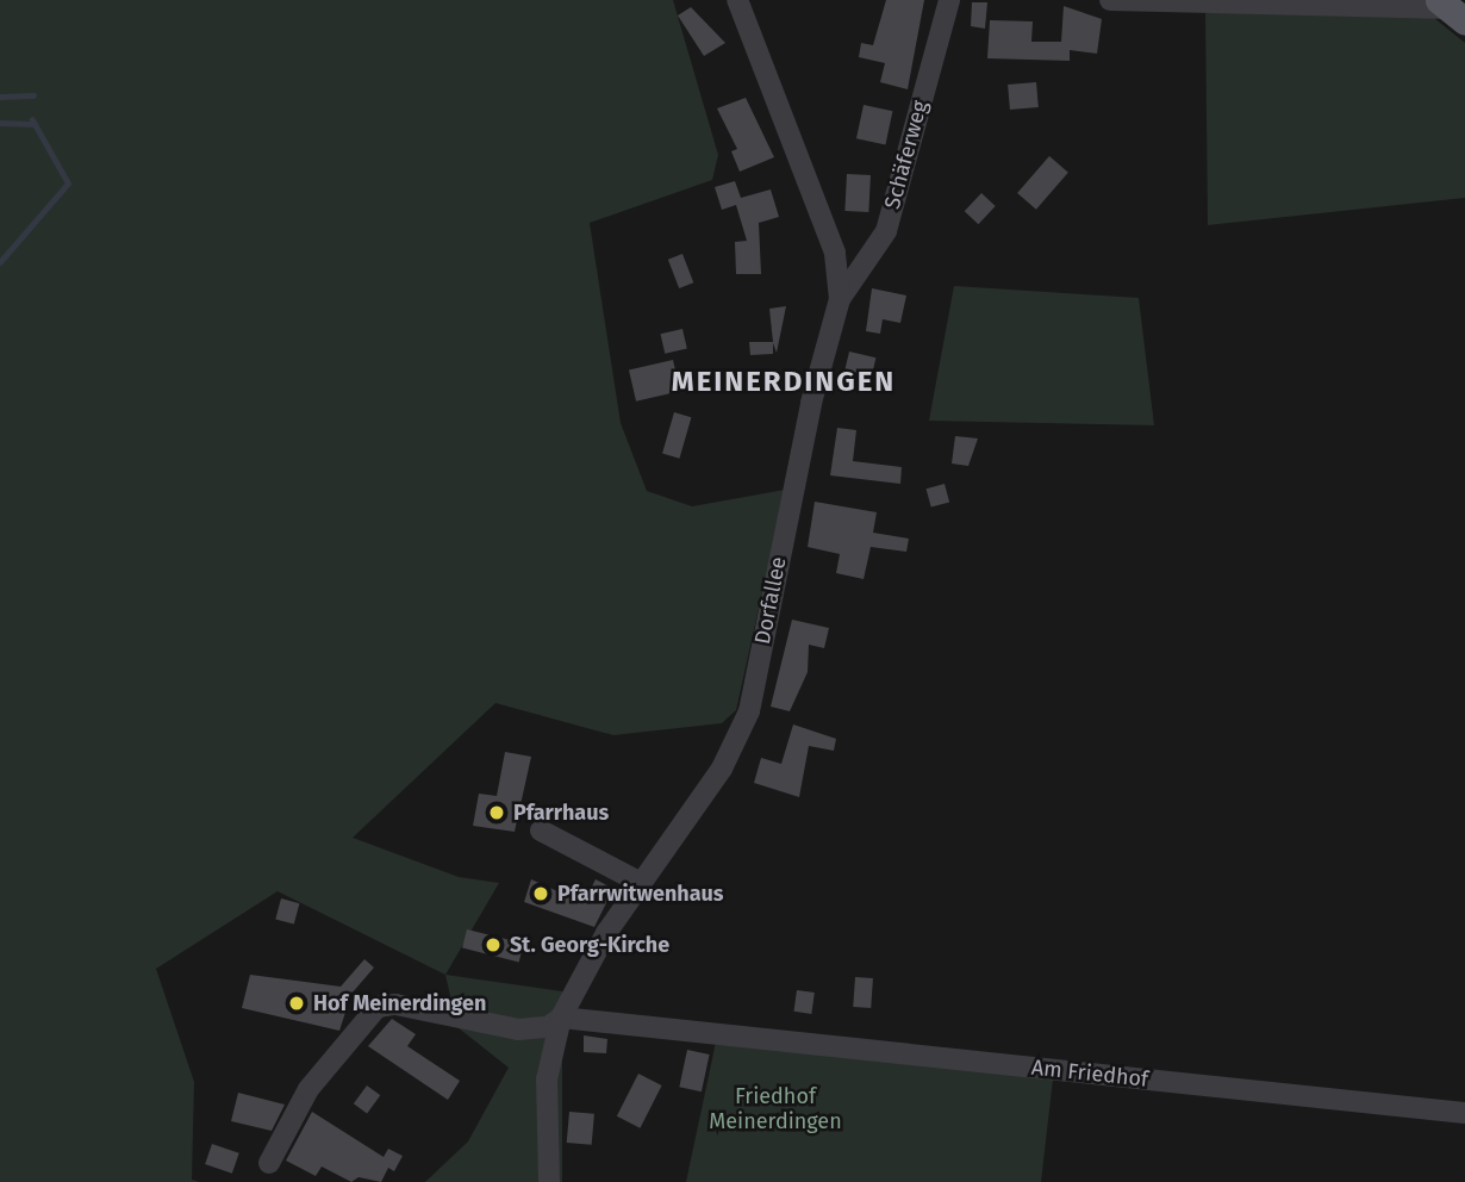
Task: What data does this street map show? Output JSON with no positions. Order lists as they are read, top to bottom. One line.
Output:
{"streets":{"street":["Schäferweg","Dorfallee","Am Friedhof"]},"crossings":[["Schäferweg","Dorfallee"],["Dorfallee","Am Friedhof"]],"districts":["MEINERDINGEN"],"parks":["Friedhof Meinerdingen"],"places":["Pfarrhaus","Pfarrwitwenhaus","St. Georg-Kirche","Hof Meinerdingen"]}
